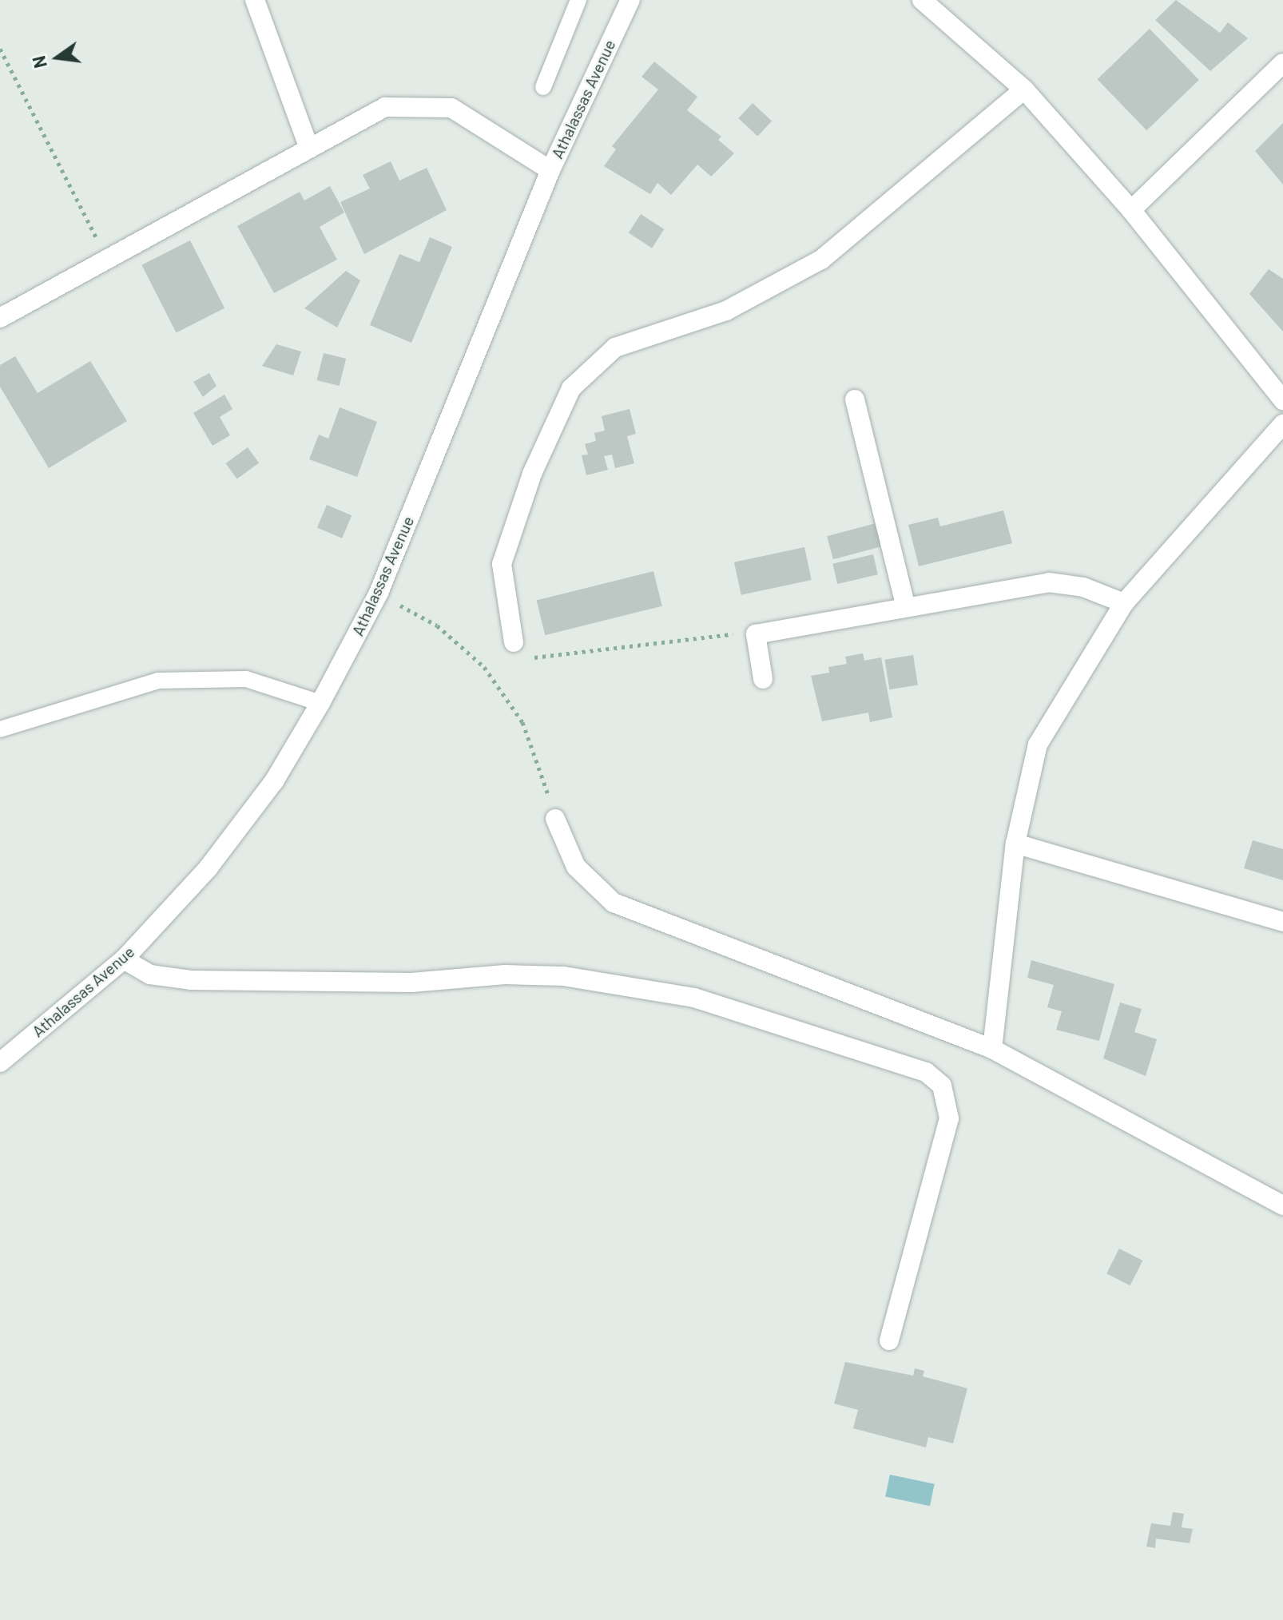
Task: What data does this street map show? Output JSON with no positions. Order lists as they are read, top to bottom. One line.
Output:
{"streets":{"street":["Athalassas Avenue"]},"north":"left"}
